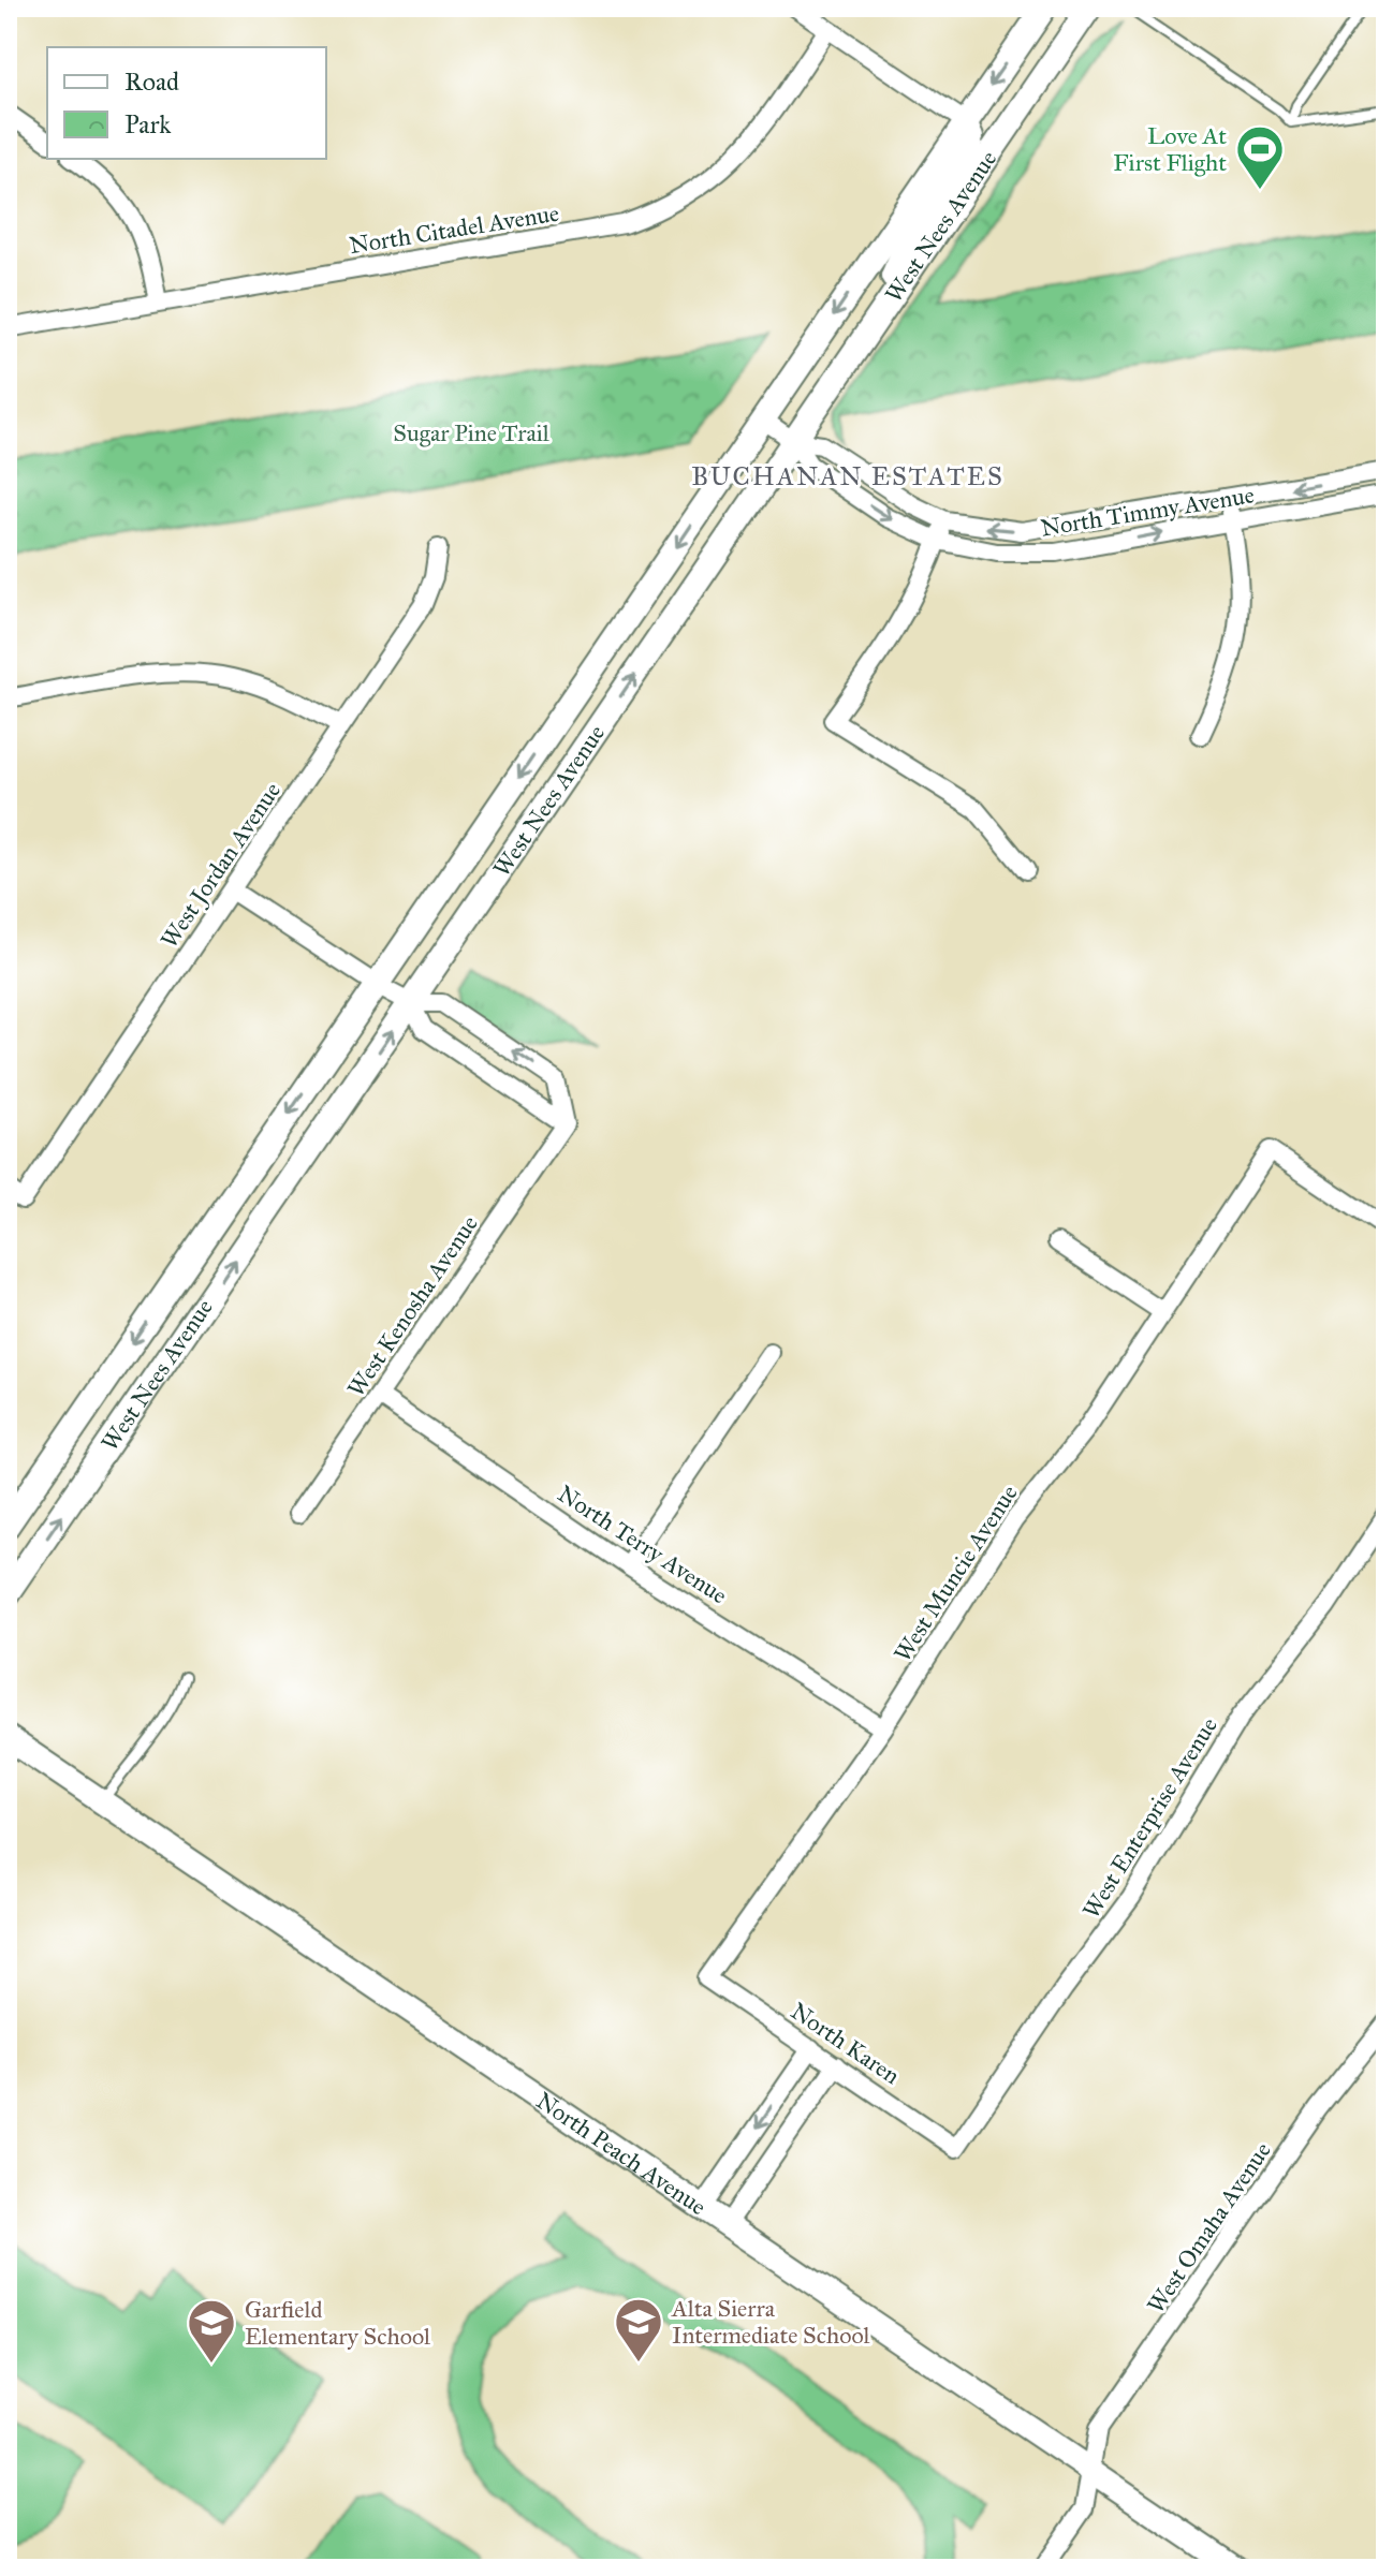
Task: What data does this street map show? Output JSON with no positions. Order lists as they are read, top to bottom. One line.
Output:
{"streets":{"main road":["West Nees Avenue","North Peach Avenue"],"street":["North Citadel Avenue","North Timmy Avenue","West Jordan Avenue","West Kenosha Avenue","North Terry Avenue","West Muncie Avenue","West Enterprise Avenue","North Karen","West Omaha Avenue"]},"crossings":[["West Nees Avenue","North Timmy Avenue"],["West Kenosha Avenue","North Terry Avenue"],["North Terry Avenue","West Muncie Avenue"],["West Muncie Avenue","North Karen"],["West Enterprise Avenue","North Karen"],["North Peach Avenue","West Omaha Avenue"]],"districts":["BUCHANAN ESTATES"],"parks":["Sugar Pine Trail"],"places":{"sports":["Love At First Flight"],"school or university":["Alta Sierra Intermediate School","Garfield Elementary School"]},"legend":["Road","Park"]}
